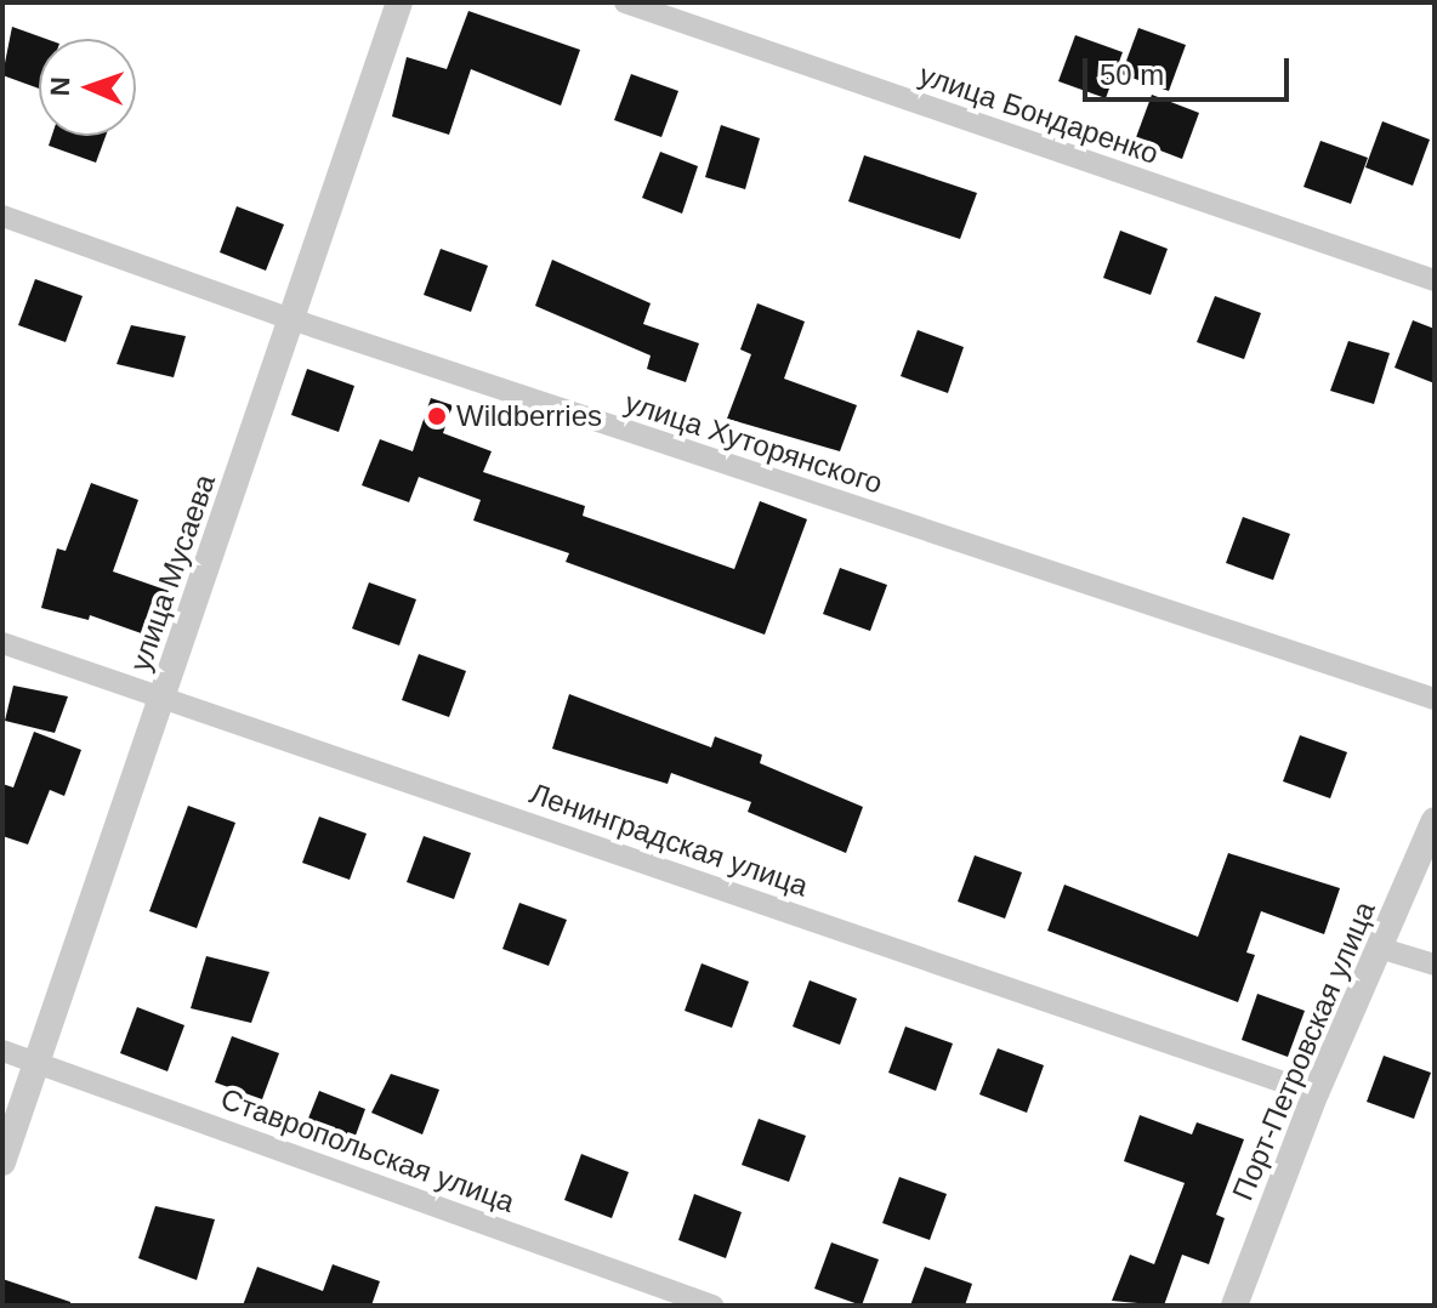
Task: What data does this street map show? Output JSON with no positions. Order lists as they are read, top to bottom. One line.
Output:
{"streets":{"street":["улица Бондаренко","улица Хуторянского","улица Мусаева","Ленинградская улица","Порт-Петровская улица","Ставропольская улица"]},"crossings":[["улица Хуторянского","улица Мусаева"],["улица Мусаева","Ленинградская улица"],["улица Мусаева","Ставропольская улица"],["Ленинградская улица","Порт-Петровская улица"]],"places":["Wildberries"],"scale_bar":"50 m","north":"left"}
